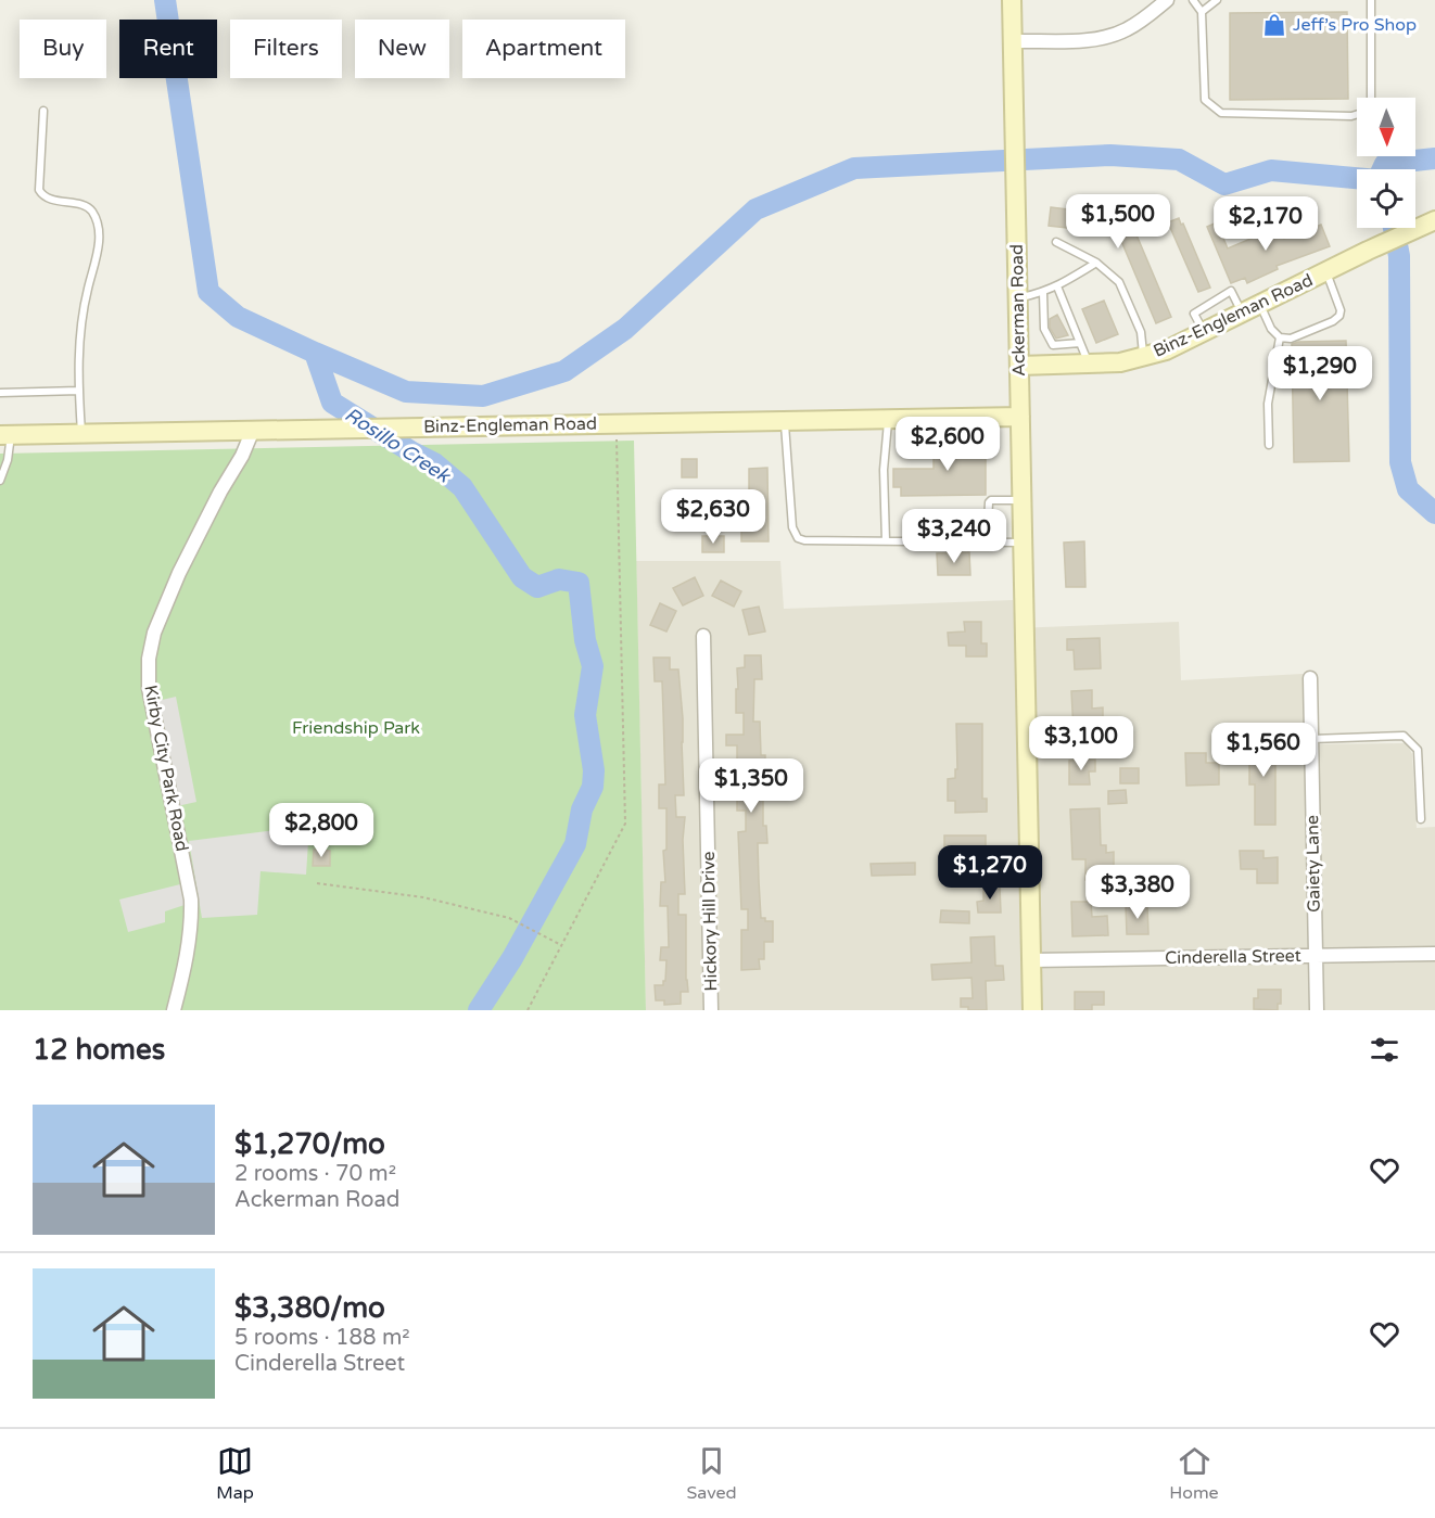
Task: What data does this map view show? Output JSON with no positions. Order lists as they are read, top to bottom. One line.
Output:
{"streets":{"street":["Ackerman Road","Binz-Engleman Road","Kirby City Park Road","Gaiety Lane","Hickory Hill Drive","Cinderella Street"]},"crossings":[["Ackerman Road","Binz-Engleman Road"],["Ackerman Road","Cinderella Street"],["Binz-Engleman Road","Kirby City Park Road"],["Gaiety Lane","Cinderella Street"]],"water":["Rosillo Creek"],"parks":["Friendship Park"],"places":{"shop":["Jeff’s Pro Shop"]},"north":"bottom","page":{"chip":["Buy","Rent","Filters","New","Apartment"],"price":["$1,500","$2,170","$1,290","$2,600","$2,630","$3,240","$3,100","$1,560","$1,350","$2,800","$1,270","$3,380"],"heading":"12 homes","list":[{"name":"$1,270/mo","note":"2 rooms · 70 m² · Ackerman Road"},{"name":"$3,380/mo","note":"5 rooms · 188 m² · Cinderella Street"}],"tabs":["Map","Saved","Home"]}}
